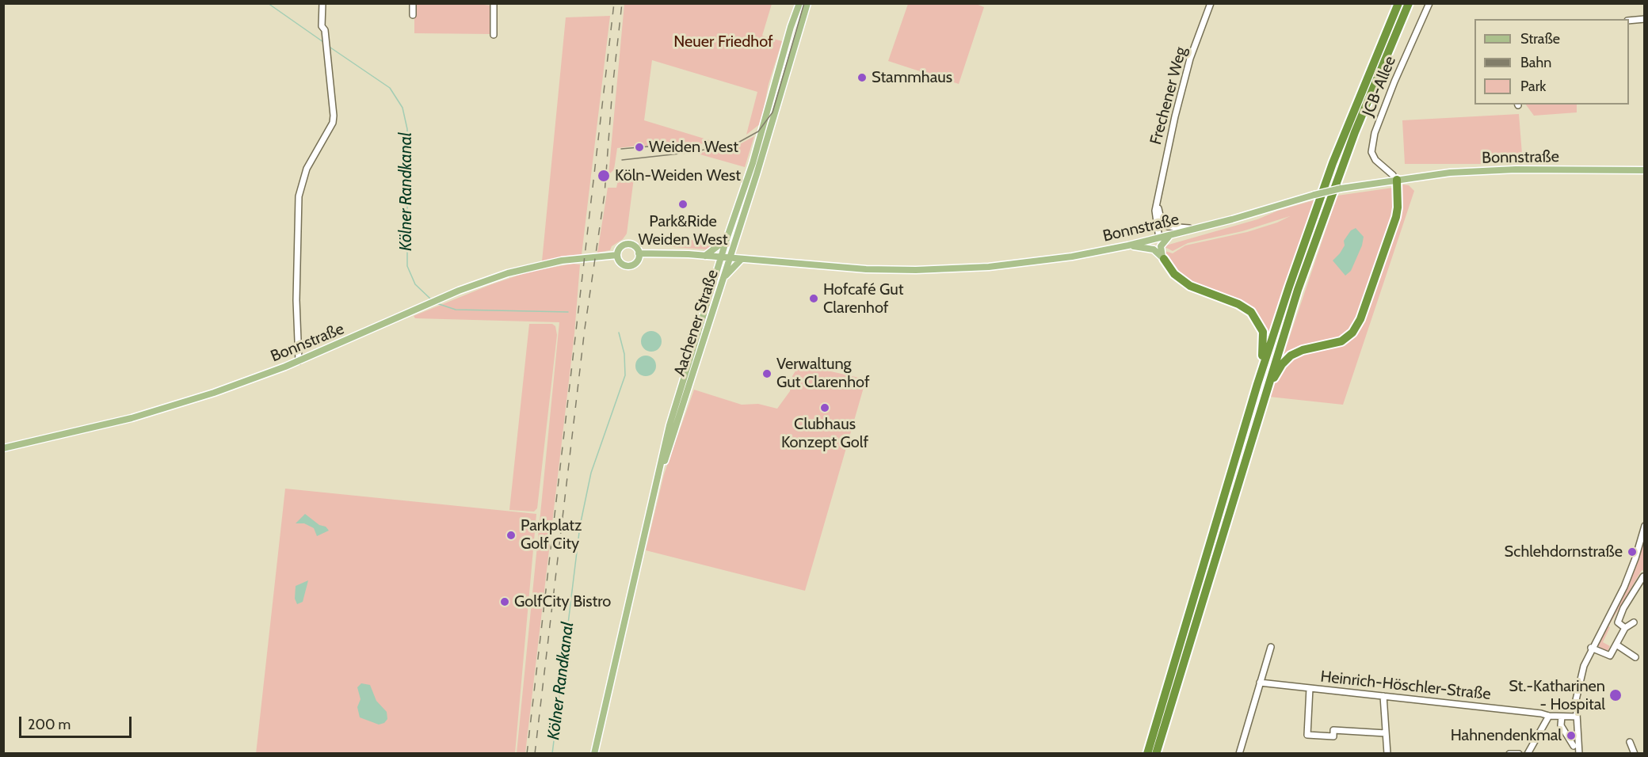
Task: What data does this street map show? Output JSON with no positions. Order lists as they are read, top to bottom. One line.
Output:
{"streets":{"main road":["Bonnstraße","Aachener Straße"],"street":["JCB-Allee","Frechener Weg","Heinrich-Höschler-Straße"]},"crossings":[["JCB-Allee","Bonnstraße"],["Frechener Weg","Bonnstraße"],["Bonnstraße","Aachener Straße"]],"water":["Kölner Randkanal"],"parks":["Neuer Friedhof"],"places":["Stammhaus","Weiden West","Köln-Weiden West","Park&Ride Weiden West","Hofcafé Gut Clarenhof","Verwaltung Gut Clarenhof","Clubhaus Konzept Golf","Parkplatz Golf City","Schlehdornstraße","GolfCity Bistro","St.-Katharinen - Hospital","Hahnendenkmal"],"legend":["Straße","Bahn","Park"],"scale_bar":"200 m"}
